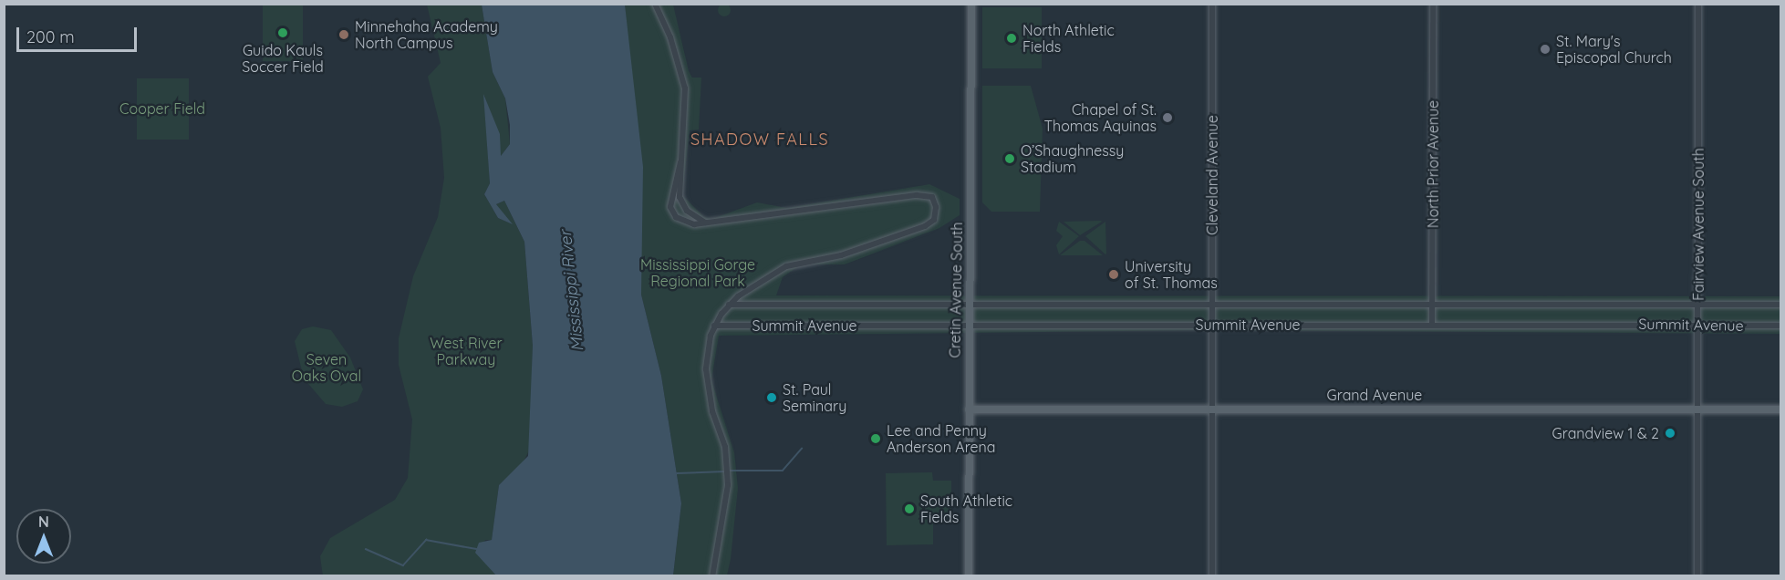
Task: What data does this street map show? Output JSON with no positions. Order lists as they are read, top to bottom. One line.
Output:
{"streets":{"main road":["Cretin Avenue South","Grand Avenue"],"street":["North Prior Avenue","Cleveland Avenue","Fairview Avenue South","Summit Avenue"]},"crossings":[["North Prior Avenue","Summit Avenue"],["Cleveland Avenue","Summit Avenue"],["Cleveland Avenue","Grand Avenue"],["Fairview Avenue South","Summit Avenue"],["Fairview Avenue South","Grand Avenue"],["Cretin Avenue South","Summit Avenue"],["Cretin Avenue South","Grand Avenue"]],"districts":["SHADOW FALLS"],"water":["Mississippi River"],"parks":["Cooper Field","Mississippi Gorge Regional Park","West River Parkway","Seven Oaks Oval"],"places":["Guido Kauls Soccer Field","Minnehaha Academy North Campus","North Athletic Fields","St. Mary's Episcopal Church","Chapel of St. Thomas Aquinas","O’Shaughnessy Stadium","University of St. Thomas","St. Paul Seminary","Grandview 1 & 2","Lee and Penny Anderson Arena","South Athletic Fields"],"scale_bar":"200 m","north":"top"}
